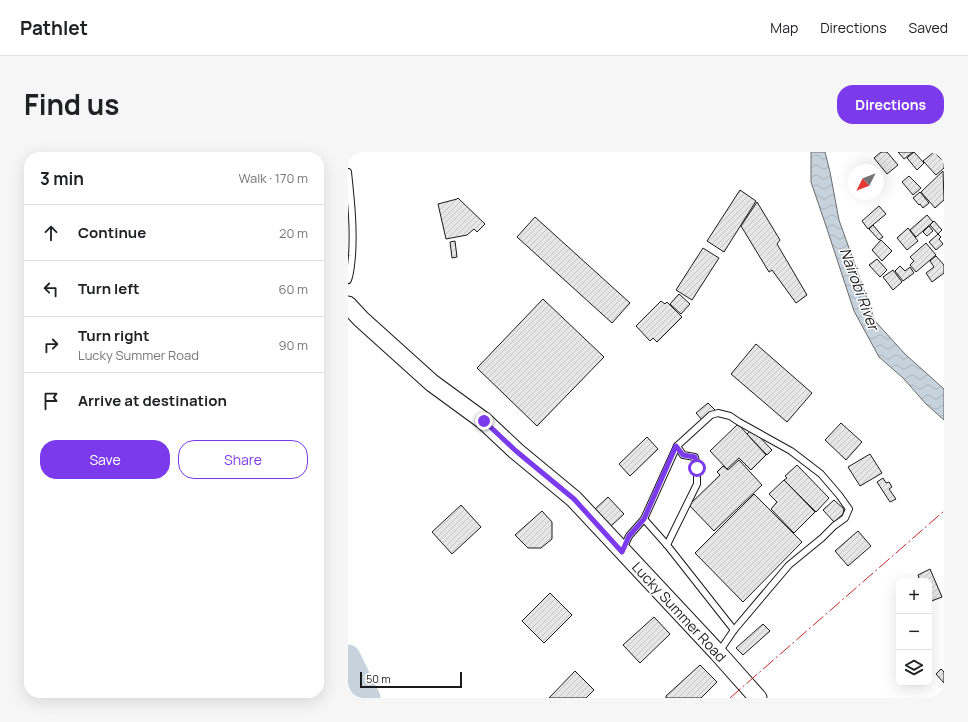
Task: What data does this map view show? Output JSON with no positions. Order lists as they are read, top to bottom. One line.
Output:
{"streets":{"street":["Lucky Summer Road"]},"water":["Nairobi River"],"scale_bar":"50 m","north":"bottom left","page":{"header":"Pathlet","nav":["Map","Directions","Saved"],"title":"Find us","buttons":["Directions",["Save","Share"]],"heading":["3 min","Walk · 170 m"],"list":[["Continue","20 m"],["Turn left","60 m"],["Turn right","Lucky Summer Road","90 m"],"Arrive at destination"],"map_buttons":["+","−"],"scale":"50 m"}}
